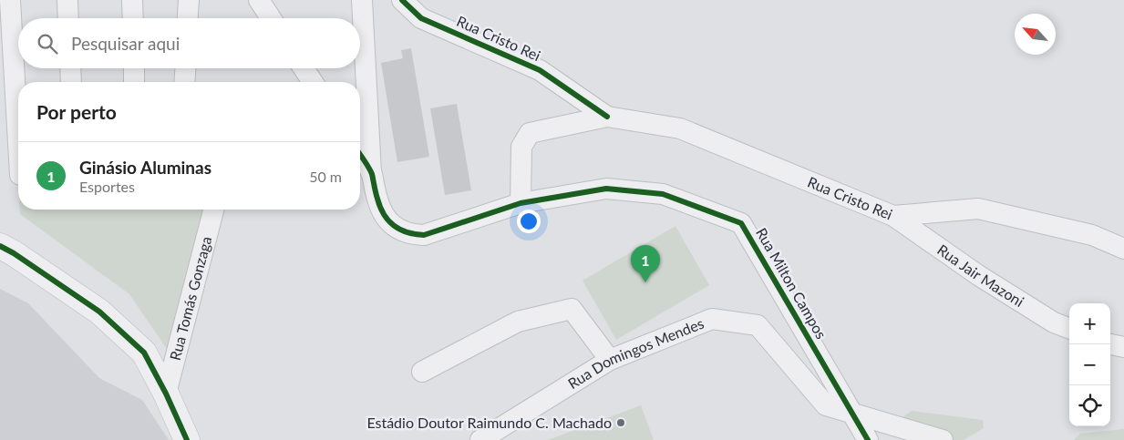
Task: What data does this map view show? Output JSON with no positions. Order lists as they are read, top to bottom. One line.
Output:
{"streets":{"street":["Rua Cristo Rei","Rua Jair Mazoni","Rua Milton Campos","Rua Tomás Gonzaga","Rua Domingos Mendes"]},"crossings":[["Rua Cristo Rei","Rua Jair Mazoni"],["Rua Cristo Rei","Rua Milton Campos"],["Rua Milton Campos","Rua Domingos Mendes"]],"places":["Estádio Doutor Raimundo C. Machado"],"north":"top left","page":{"search":"Pesquisar aqui","heading":"Por perto","list":[{"mark":"1","name":"Ginásio Aluminas","note":"Esportes","value":"50 m"}],"pins":"1","map_buttons":["+","−"]}}
